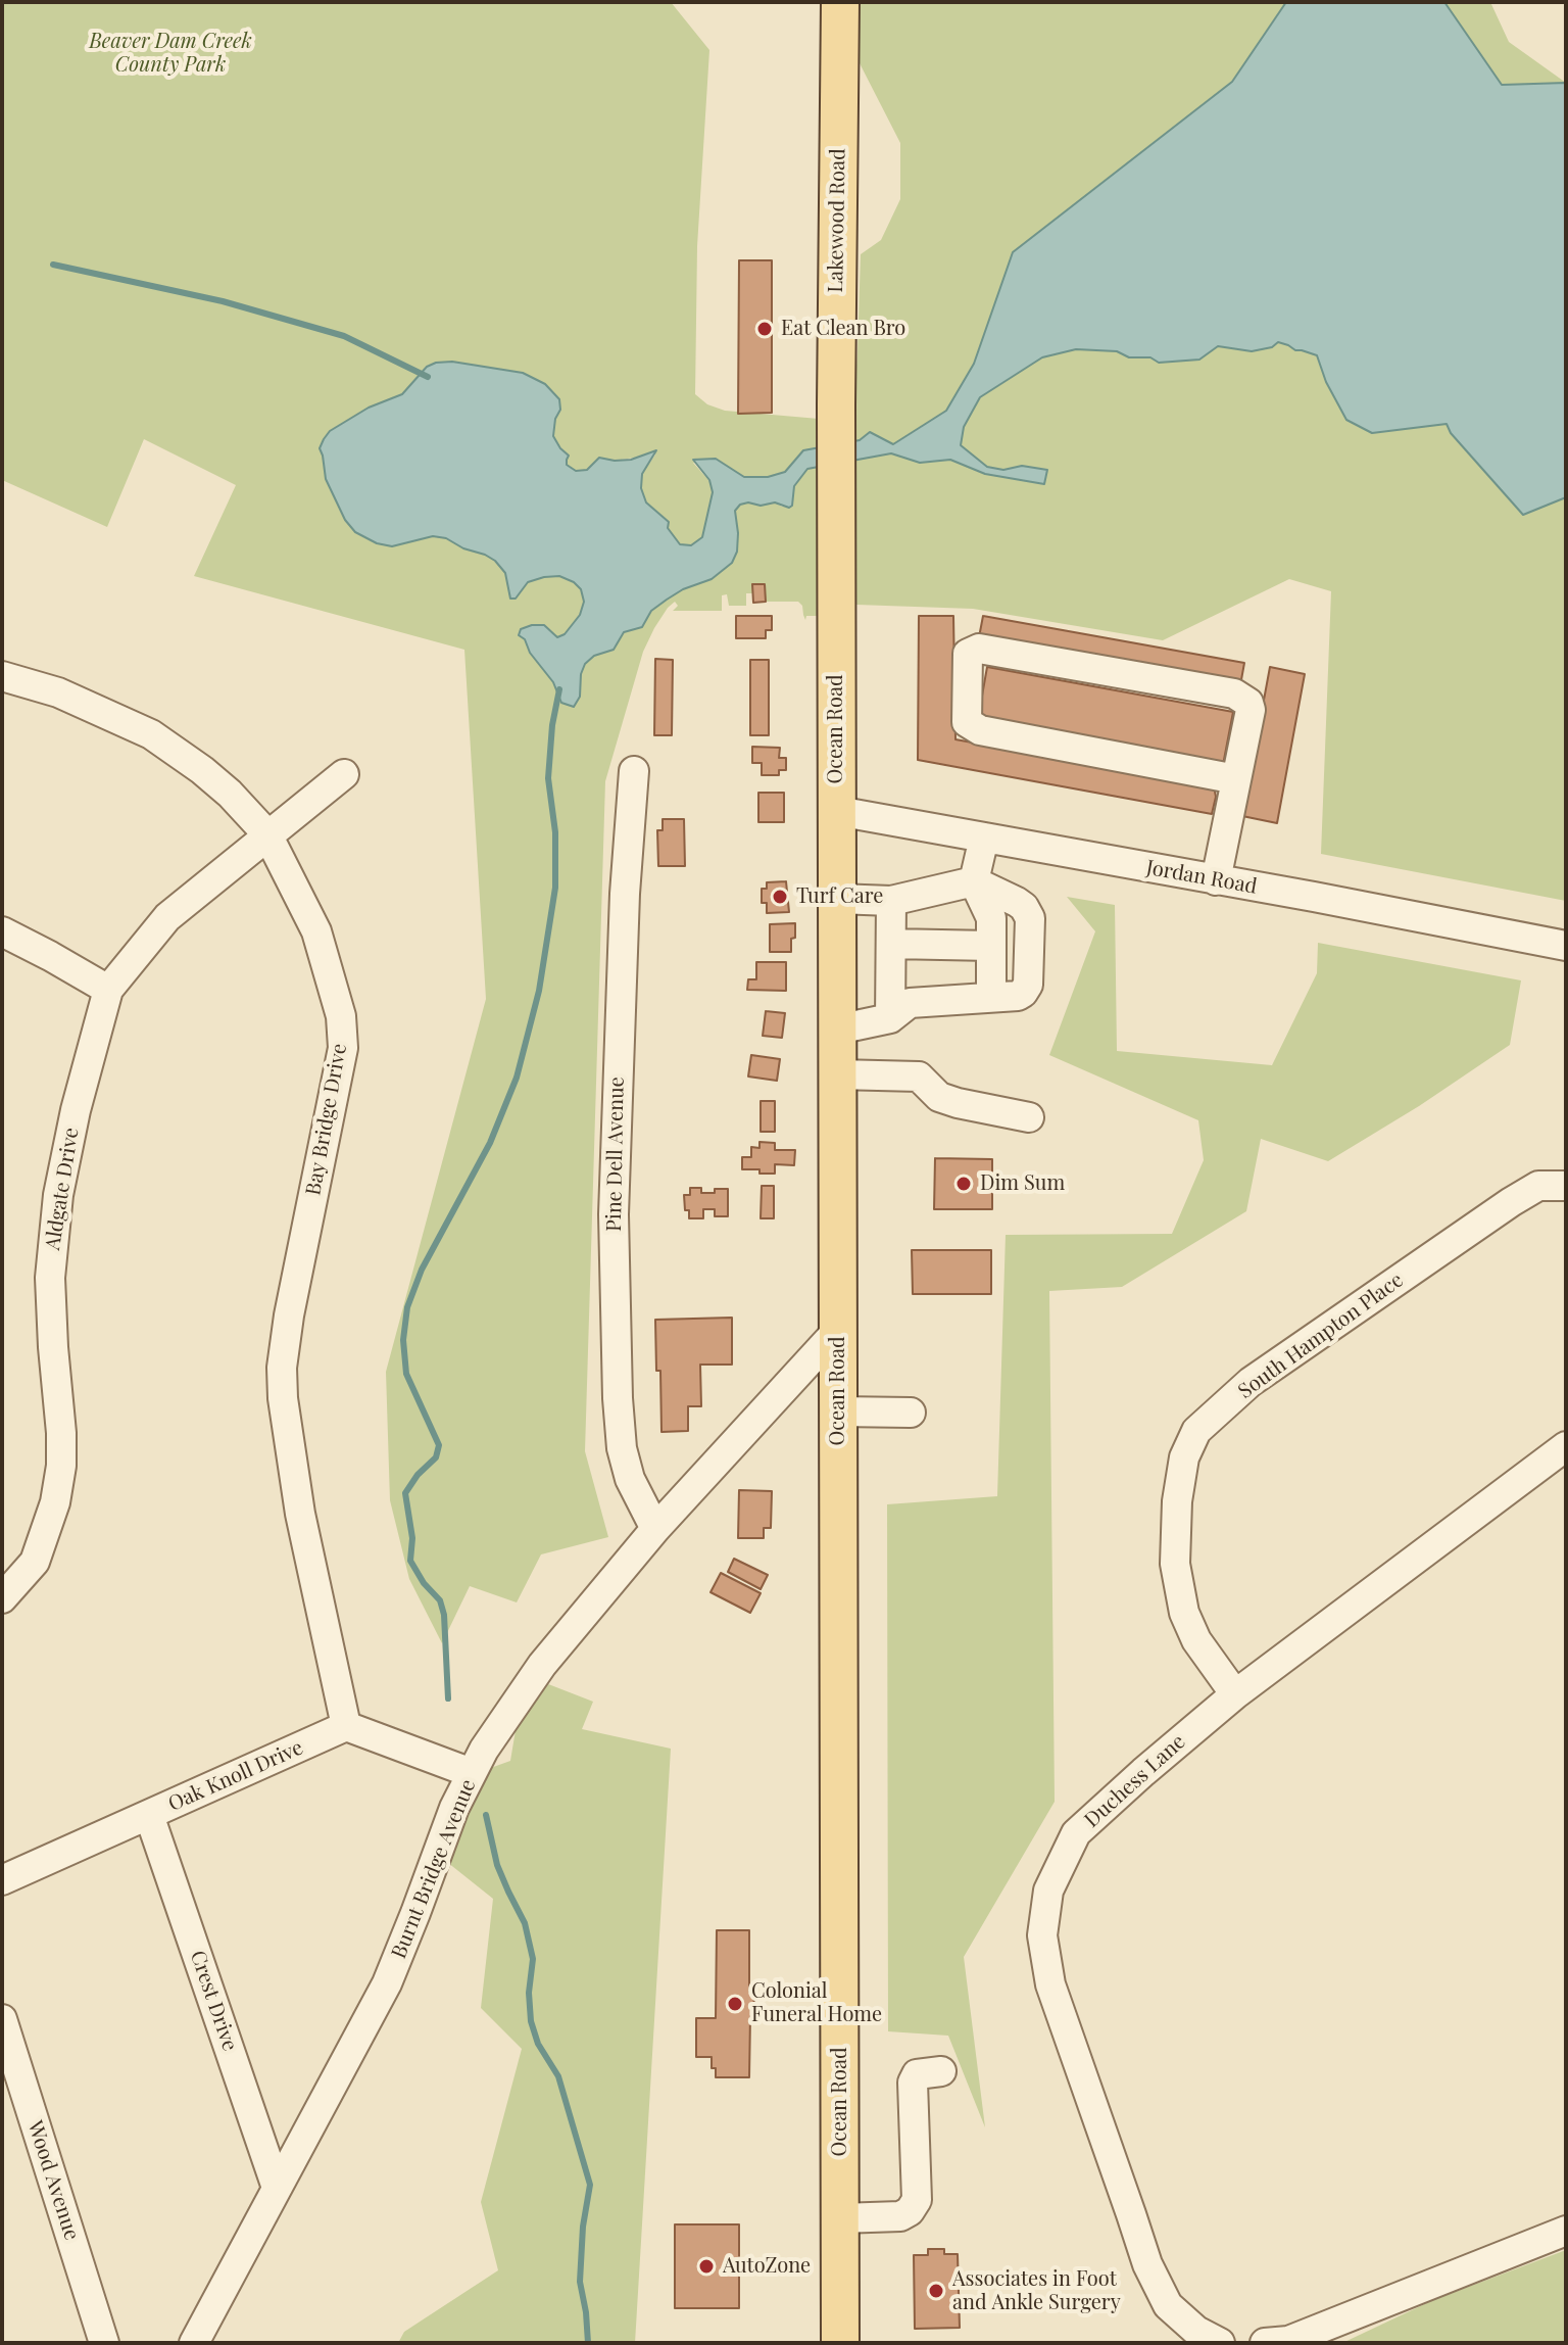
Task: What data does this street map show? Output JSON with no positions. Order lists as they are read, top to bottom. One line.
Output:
{"streets":{"main road":["Lakewood Road","Ocean Road"],"street":["Jordan Road","Bay Bridge Drive","Pine Dell Avenue","Aldgate Drive","South Hampton Place","Oak Knoll Drive","Duchess Lane","Burnt Bridge Avenue","Crest Drive","Wood Avenue"]},"crossings":[["Lakewood Road","Ocean Road"],["Ocean Road","Jordan Road"],["Ocean Road","Burnt Bridge Avenue"],["Bay Bridge Drive","Aldgate Drive"],["Bay Bridge Drive","Oak Knoll Drive"],["Pine Dell Avenue","Burnt Bridge Avenue"],["South Hampton Place","Duchess Lane"],["Oak Knoll Drive","Crest Drive"],["Burnt Bridge Avenue","Crest Drive"]],"parks":["Beaver Dam Creek County Park"],"places":["Eat Clean Bro","Turf Care","Dim Sum","Colonial Funeral Home","AutoZone","Associates in Foot and Ankle Surgery"]}
